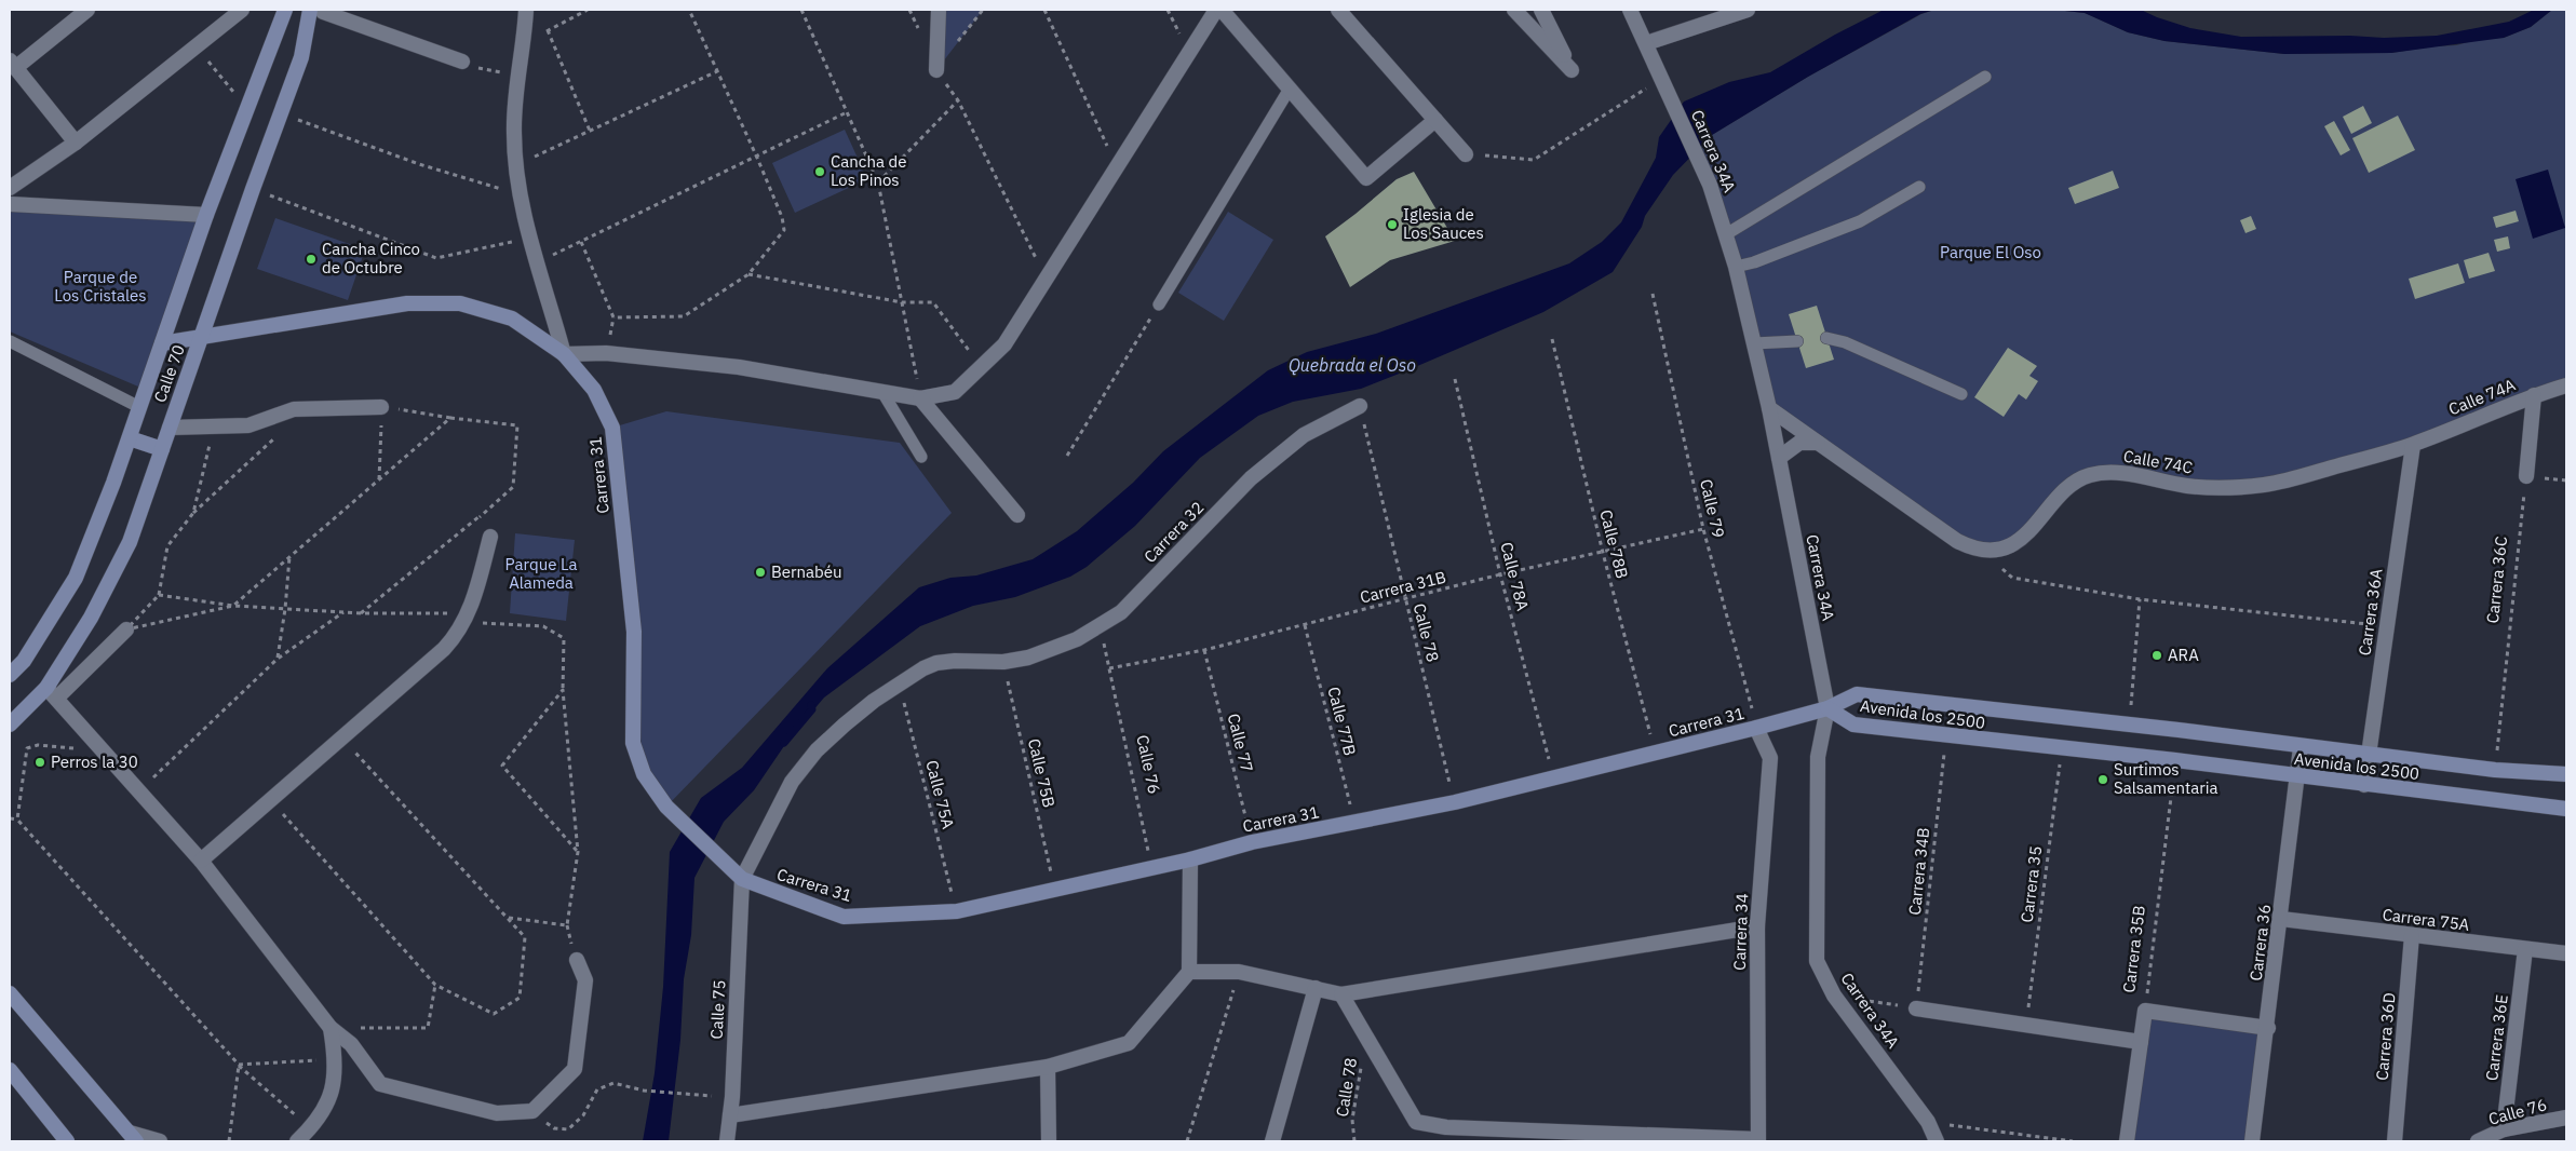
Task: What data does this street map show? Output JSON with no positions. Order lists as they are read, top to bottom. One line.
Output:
{"streets":{"main road":["Calle 70","Carrera 31","Avenida los 2500"],"street":["Carrera 34A","Calle 74A","Calle 74C","Carrera 32","Carrera 36A","Calle 76","Carrera 75A","Carrera 34","Carrera 36","Carrera 35B","Calle 75","Carrera 36D","Carrera 36E"],"path":["Calle 79","Calle 78B","Calle 78A","Carrera 36C","Carrera 31B","Calle 78","Calle 77B","Calle 77","Calle 75B","Calle 75A","Carrera 34B","Carrera 35"]},"crossings":[["Carrera 34A","Calle 74C"],["Carrera 34A","Carrera 31"],["Carrera 34A","Avenida los 2500"],["Calle 70","Carrera 31"],["Calle 74A","Calle 74C"],["Calle 74A","Carrera 36A"],["Calle 74C","Carrera 36A"],["Carrera 31","Calle 79"],["Carrera 31","Calle 78B"],["Carrera 31","Calle 78A"],["Carrera 31","Calle 78"],["Carrera 31","Avenida los 2500"],["Carrera 31","Calle 77B"],["Carrera 31","Calle 77"],["Carrera 31","Calle 76"],["Carrera 31","Calle 75B"],["Carrera 31","Calle 75A"],["Carrera 31","Carrera 34"],["Carrera 31","Calle 75"],["Calle 79","Carrera 31B"],["Calle 79","Carrera 34"],["Carrera 32","Calle 78"],["Carrera 32","Calle 75B"],["Calle 78B","Carrera 31B"],["Calle 78A","Carrera 31B"],["Carrera 36C","Avenida los 2500"],["Carrera 31B","Calle 78"],["Carrera 31B","Calle 77B"],["Carrera 31B","Calle 77"],["Carrera 31B","Calle 76"],["Carrera 36A","Avenida los 2500"],["Avenida los 2500","Carrera 34B"],["Avenida los 2500","Carrera 35"],["Avenida los 2500","Carrera 36"],["Avenida los 2500","Carrera 35B"],["Calle 76","Carrera 36E"],["Carrera 75A","Carrera 36"],["Carrera 75A","Carrera 36D"],["Carrera 75A","Carrera 36E"]],"water":["Quebrada el Oso"],"parks":["Parque El Oso","Parque de Los Cristales","Parque La Alameda"],"places":["Cancha de Los Pinos","Iglesia de Los Sauces","Cancha Cinco de Octubre","Bernabéu","ARA","Perros la 30","Surtimos Salsamentaria"]}
